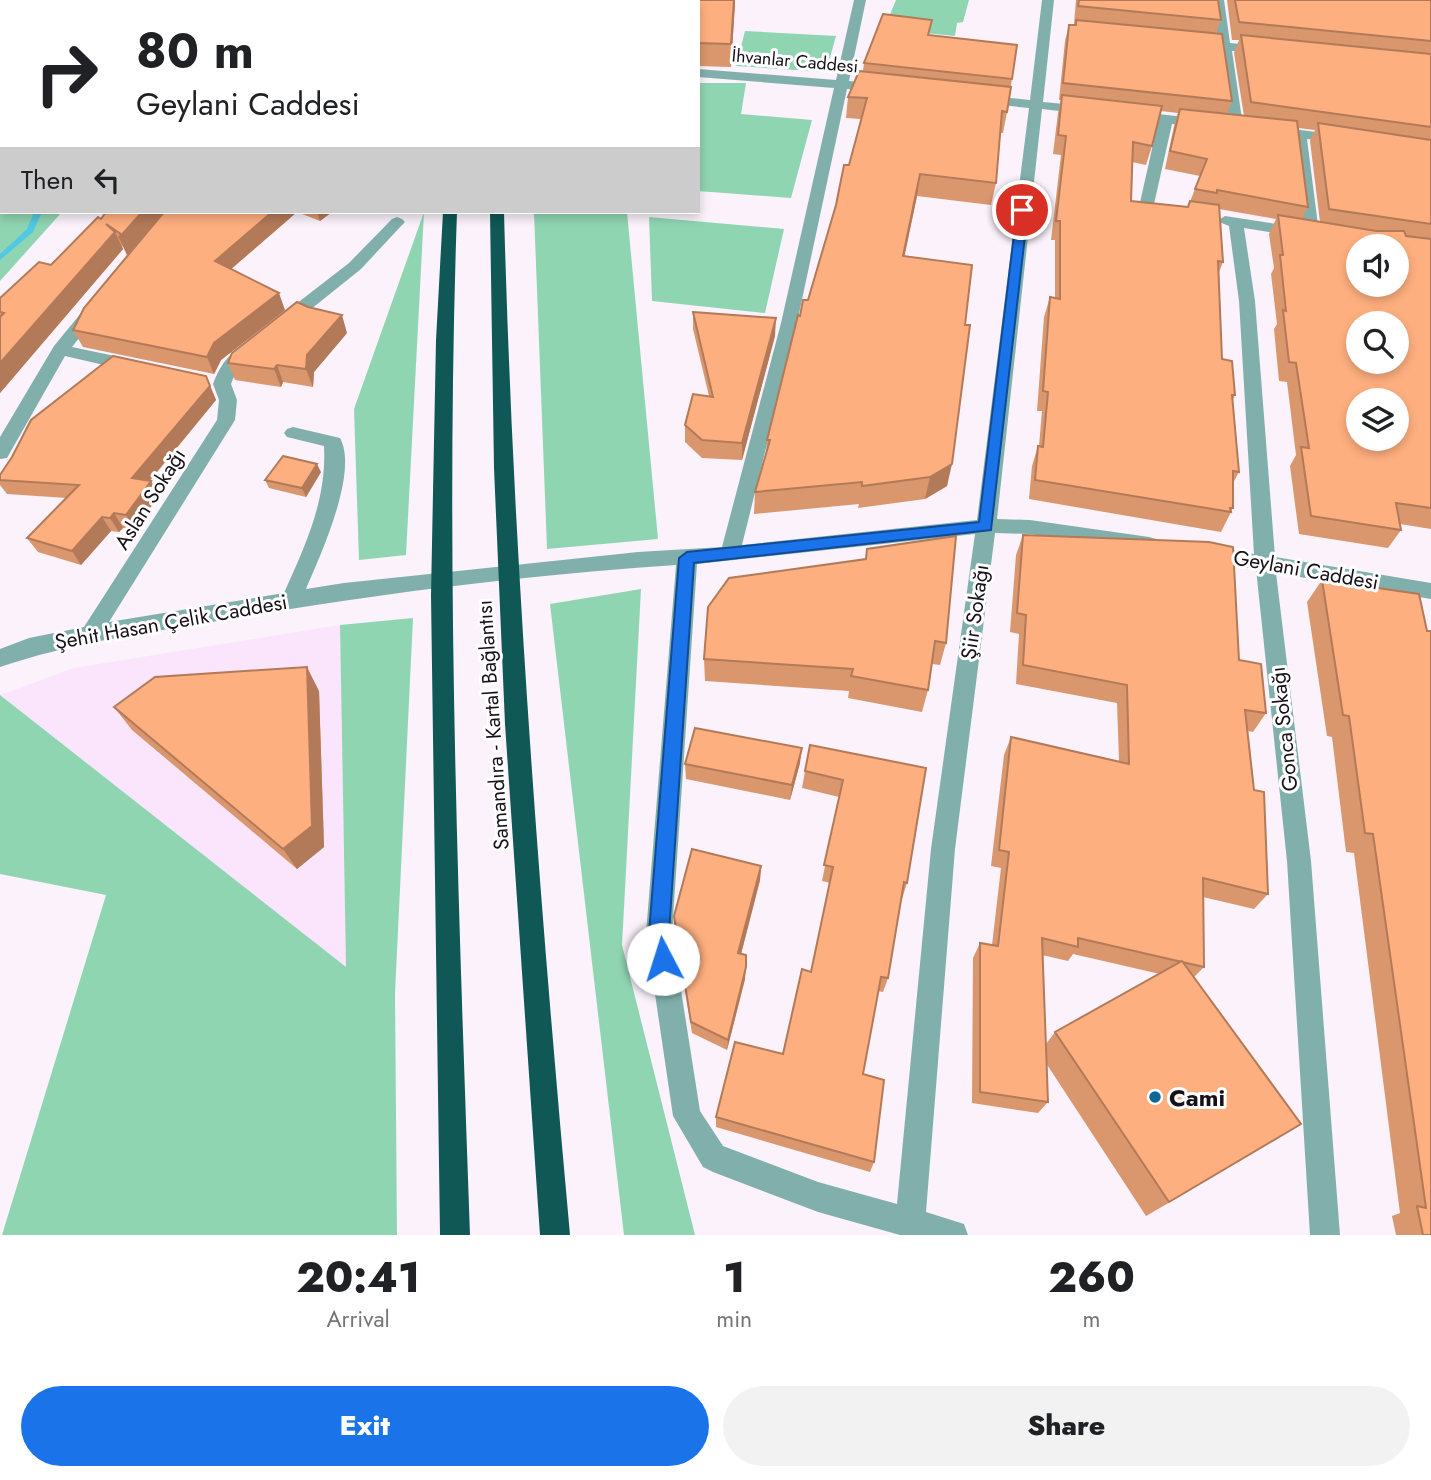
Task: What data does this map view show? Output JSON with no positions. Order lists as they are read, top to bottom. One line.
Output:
{"streets":{"highway":["Samandıra - Kartal Bağlantısı"],"street":["İhvanlar Caddesi","Aslan Sokağı","Geylani Caddesi","Şiir Sokağı","Şehit Hasan Çelik Caddesi","Gonca Sokağı"]},"crossings":[["Aslan Sokağı","Şehit Hasan Çelik Caddesi"],["Geylani Caddesi","Şiir Sokağı"],["Geylani Caddesi","Şehit Hasan Çelik Caddesi"],["Geylani Caddesi","Gonca Sokağı"]],"places":["Cami"],"page":{"turn":["80 m","Geylani Caddesi"],"then":"Then","eta":["20:41","Arrival","1","min","260","m"],"buttons":["Exit","Share"]}}
